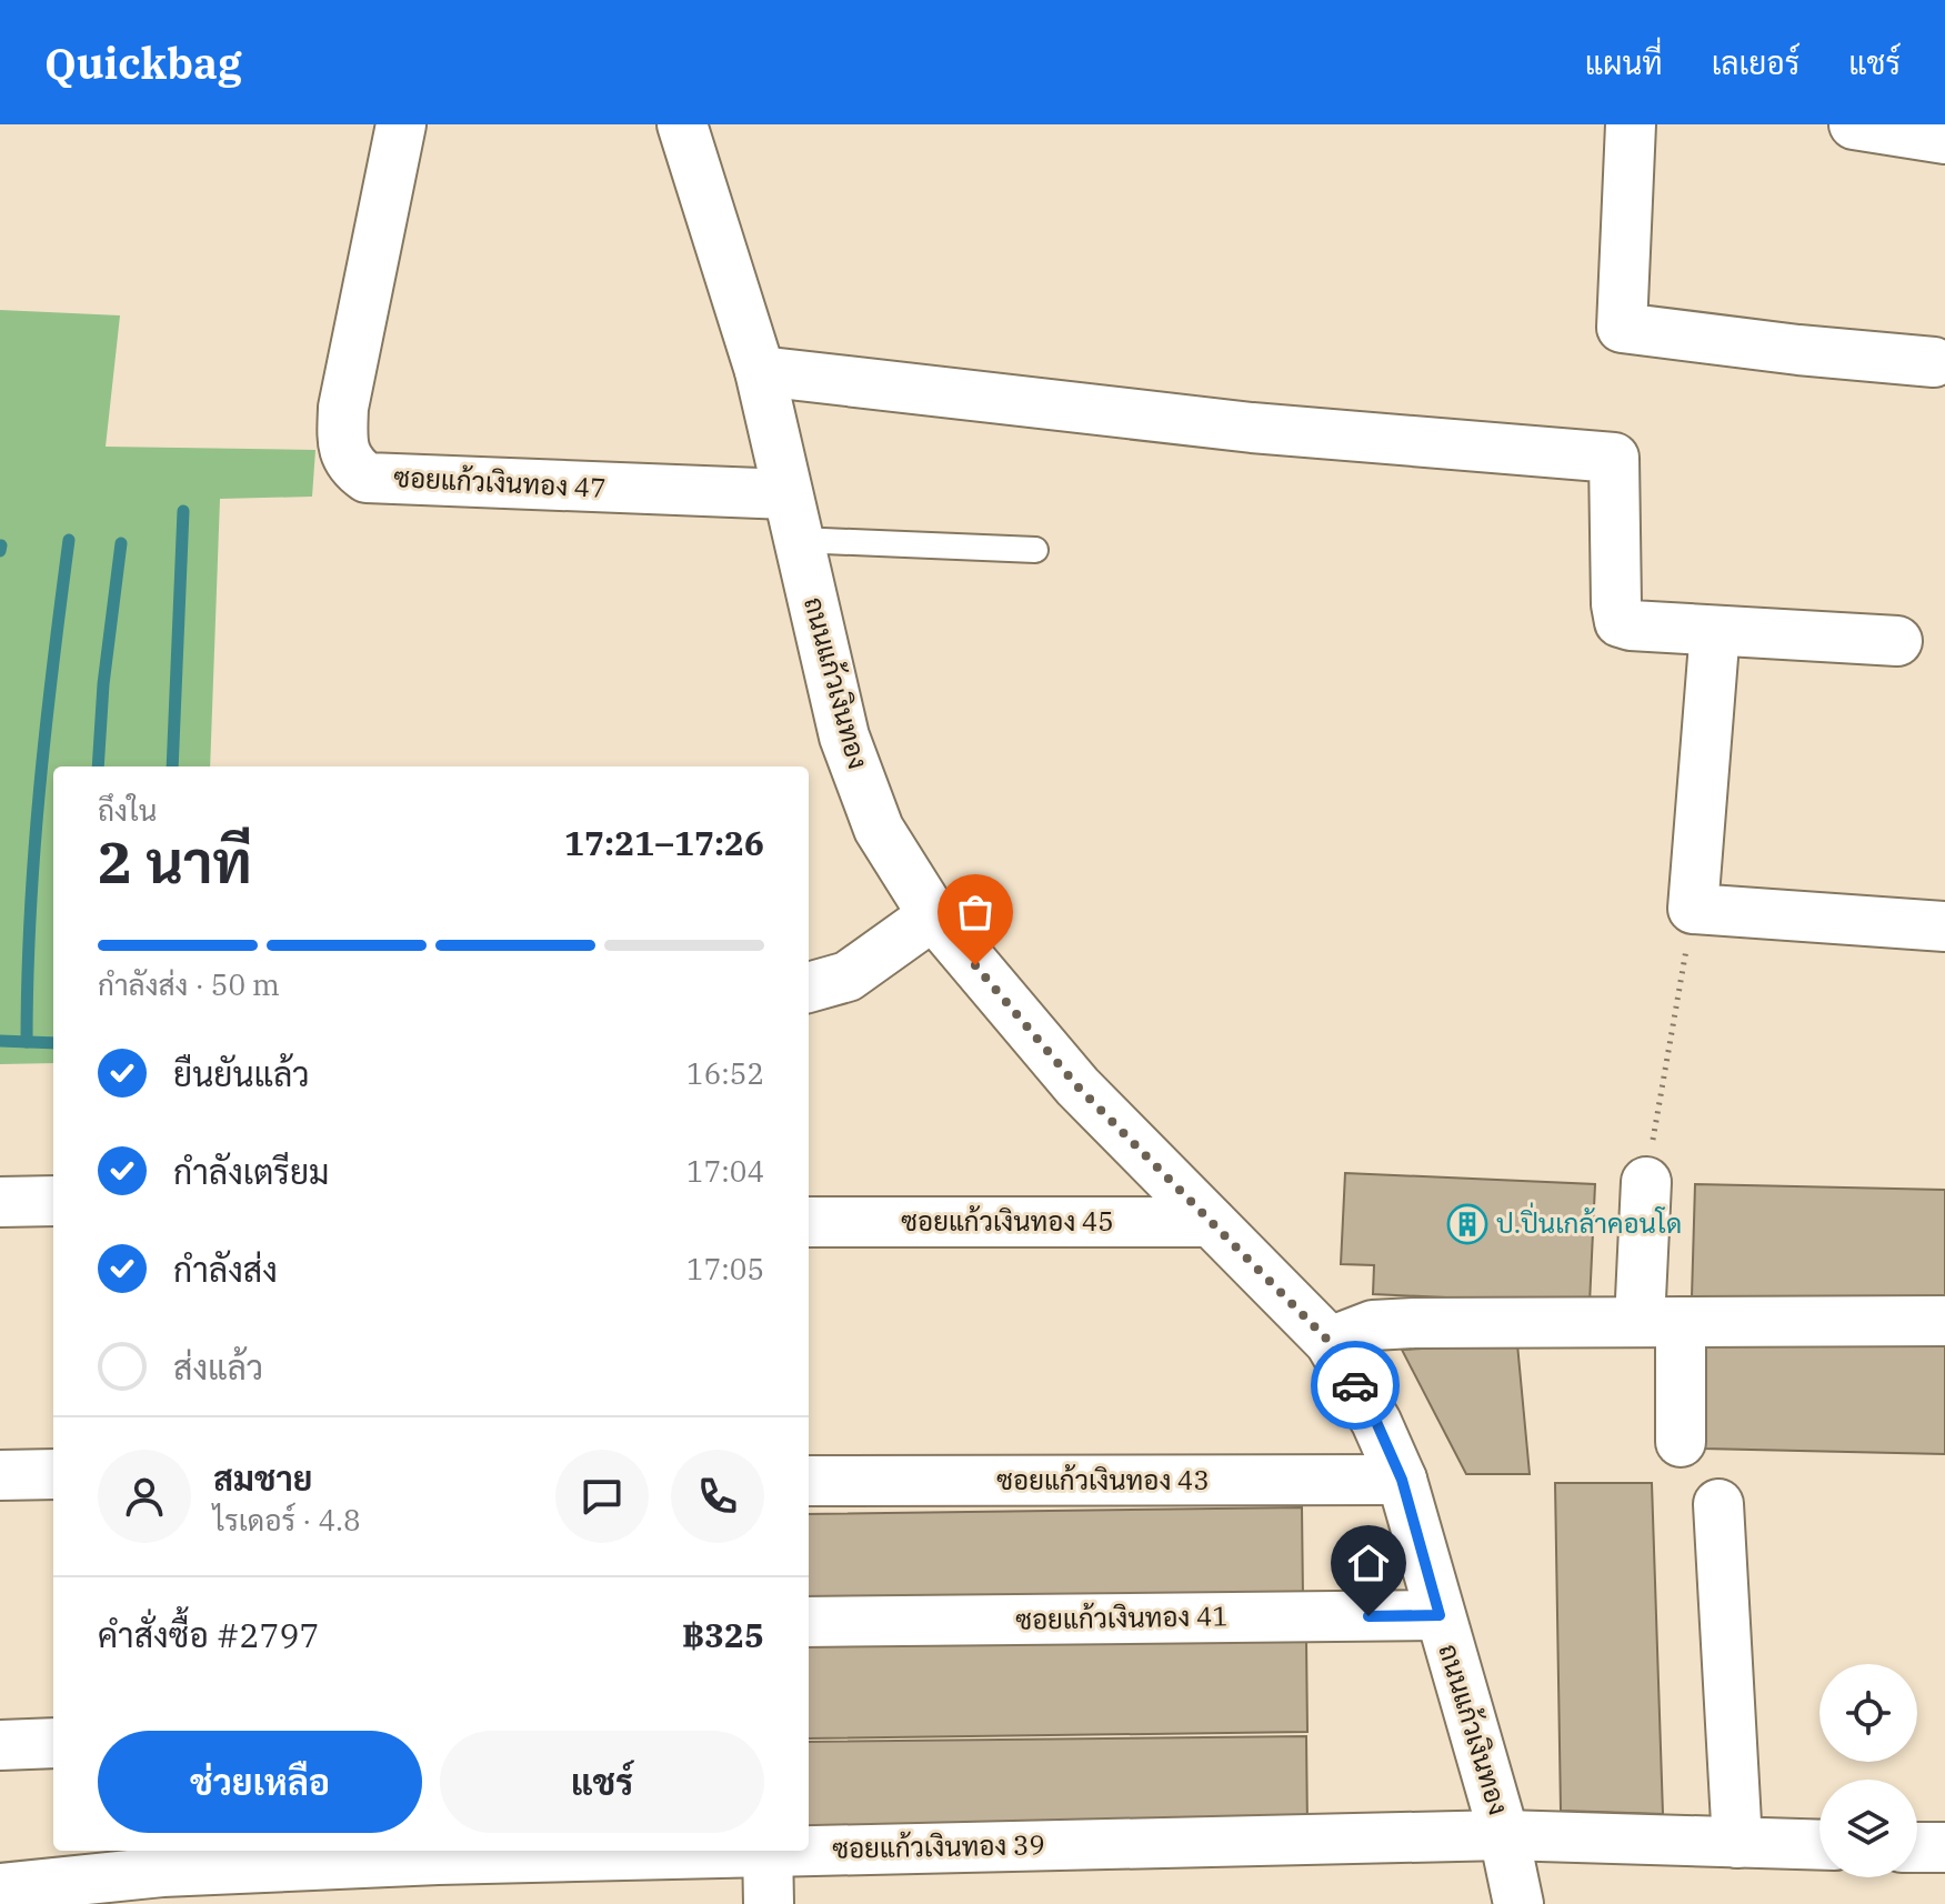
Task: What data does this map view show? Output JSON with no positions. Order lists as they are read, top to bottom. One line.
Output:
{"streets":{"street":["ซอยแก้วเงินทอง 47","ถนนแก้วเงินทอง","ซอยแก้วเงินทอง 45","ซอยแก้วเงินทอง 43","ซอยแก้วเงินทอง 41","ซอยแก้วเงินทอง 39"]},"crossings":[["ซอยแก้วเงินทอง 47","ถนนแก้วเงินทอง"],["ถนนแก้วเงินทอง","ซอยแก้วเงินทอง 45"],["ถนนแก้วเงินทอง","ซอยแก้วเงินทอง 43"],["ถนนแก้วเงินทอง","ซอยแก้วเงินทอง 41"],["ถนนแก้วเงินทอง","ซอยแก้วเงินทอง 39"]],"places":{"building":["ป.ปิ่นเกล้าคอนโด"]},"page":{"header":"Quickbag","nav":["แผนที่","เลเยอร์","แชร์"],"heading":["2 นาที","ถึงใน","17:21–17:26"],"panel":["สมชาย","ไรเดอร์ · 4.8","คำสั่งซื้อ #2797","฿325"],"bar":"กำลังส่ง · 50 m","list":[["ยืนยันแล้ว","16:52"],["กำลังเตรียม","17:04"],["กำลังส่ง","17:05"],"ส่งแล้ว"],"buttons":["ช่วยเหลือ","แชร์"]}}
